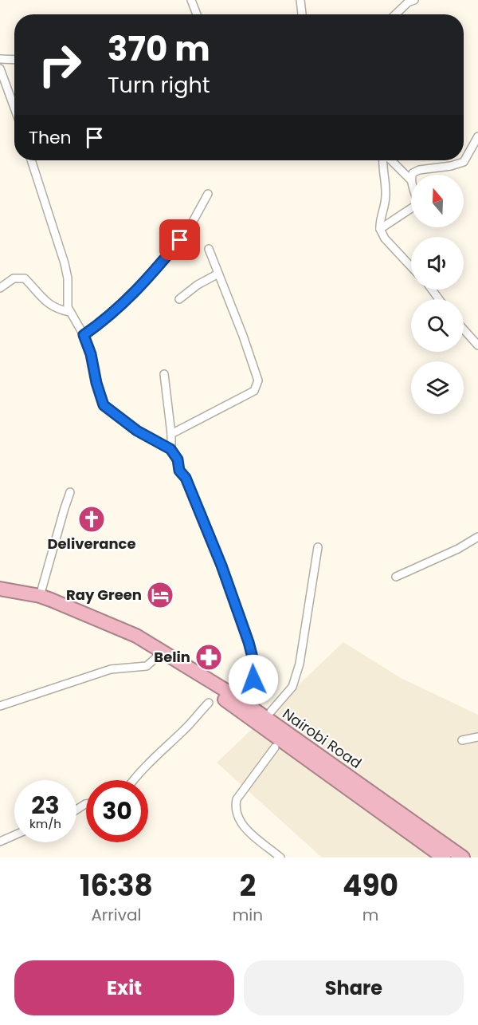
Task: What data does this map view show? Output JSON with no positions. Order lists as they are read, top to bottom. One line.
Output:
{"streets":{"highway":["Nairobi Road"]},"places":{"church":["Deliverance"],"hotel":["Ray Green"],"pharmacy":["Belin"]},"north":"top","page":{"turn":["370 m","Turn right"],"then":"Then","speed":"23 km/h","limit":"30","eta":["16:38","Arrival","2","min","490","m"],"buttons":["Exit","Share"]}}
